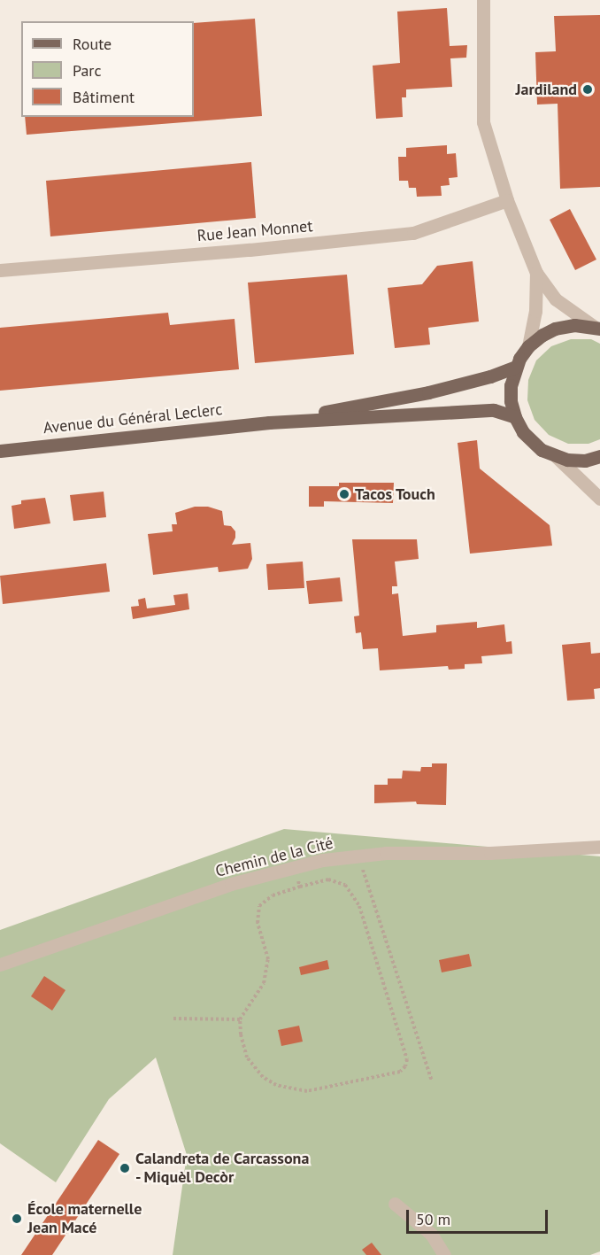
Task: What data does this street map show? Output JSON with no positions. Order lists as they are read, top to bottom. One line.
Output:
{"streets":{"main road":["Avenue du Général Leclerc"],"street":["Rue Jean Monnet","Chemin de la Cité"]},"places":["Jardiland","Tacos Touch","Calandreta de Carcassona - Miquèl Decòr","École maternelle Jean Macé"],"legend":["Route","Parc","Bâtiment"],"scale_bar":"50 m"}
